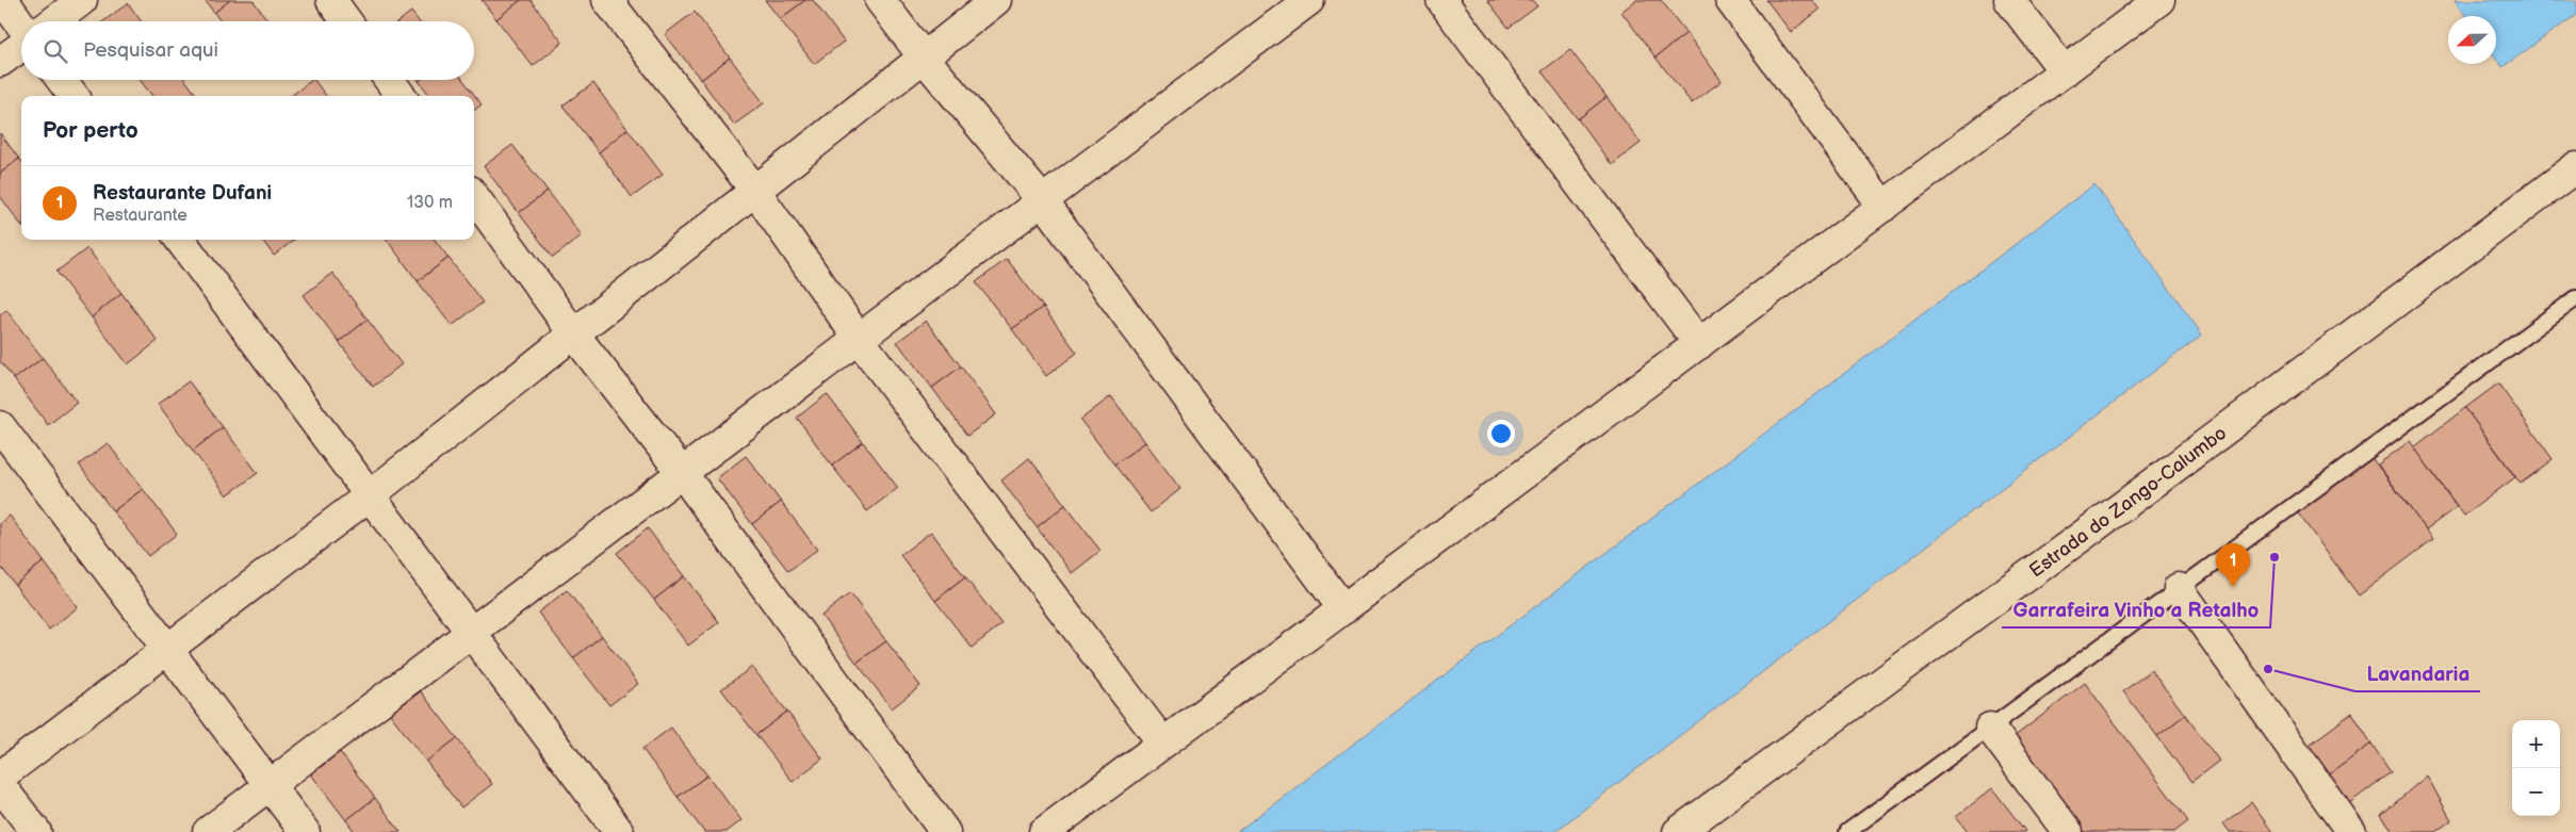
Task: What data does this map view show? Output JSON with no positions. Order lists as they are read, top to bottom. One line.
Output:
{"streets":{"street":["Estrada do Zango-Calumbo"]},"places":["Garrafeira Vinho a Retalho","Lavandaria"],"north":"left","page":{"search":"Pesquisar aqui","heading":"Por perto","list":[{"mark":"1","name":"Restaurante Dufani","note":"Restaurante","value":"130 m"}],"pins":"1","map_buttons":["+","−"]}}
